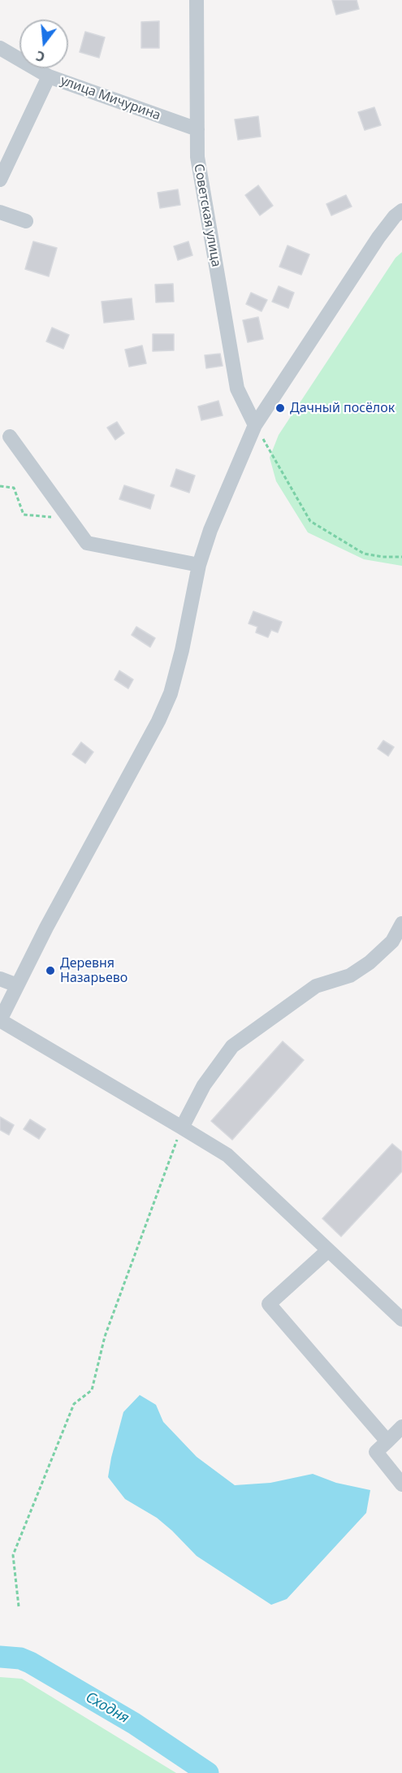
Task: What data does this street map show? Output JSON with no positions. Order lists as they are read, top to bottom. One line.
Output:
{"streets":{"street":["улица Мичурина","Советская улица"]},"crossings":[["улица Мичурина","Советская улица"]],"water":["Сходня"],"places":["Дачный посёлок","Деревня Назарьево"],"north":"bottom"}
